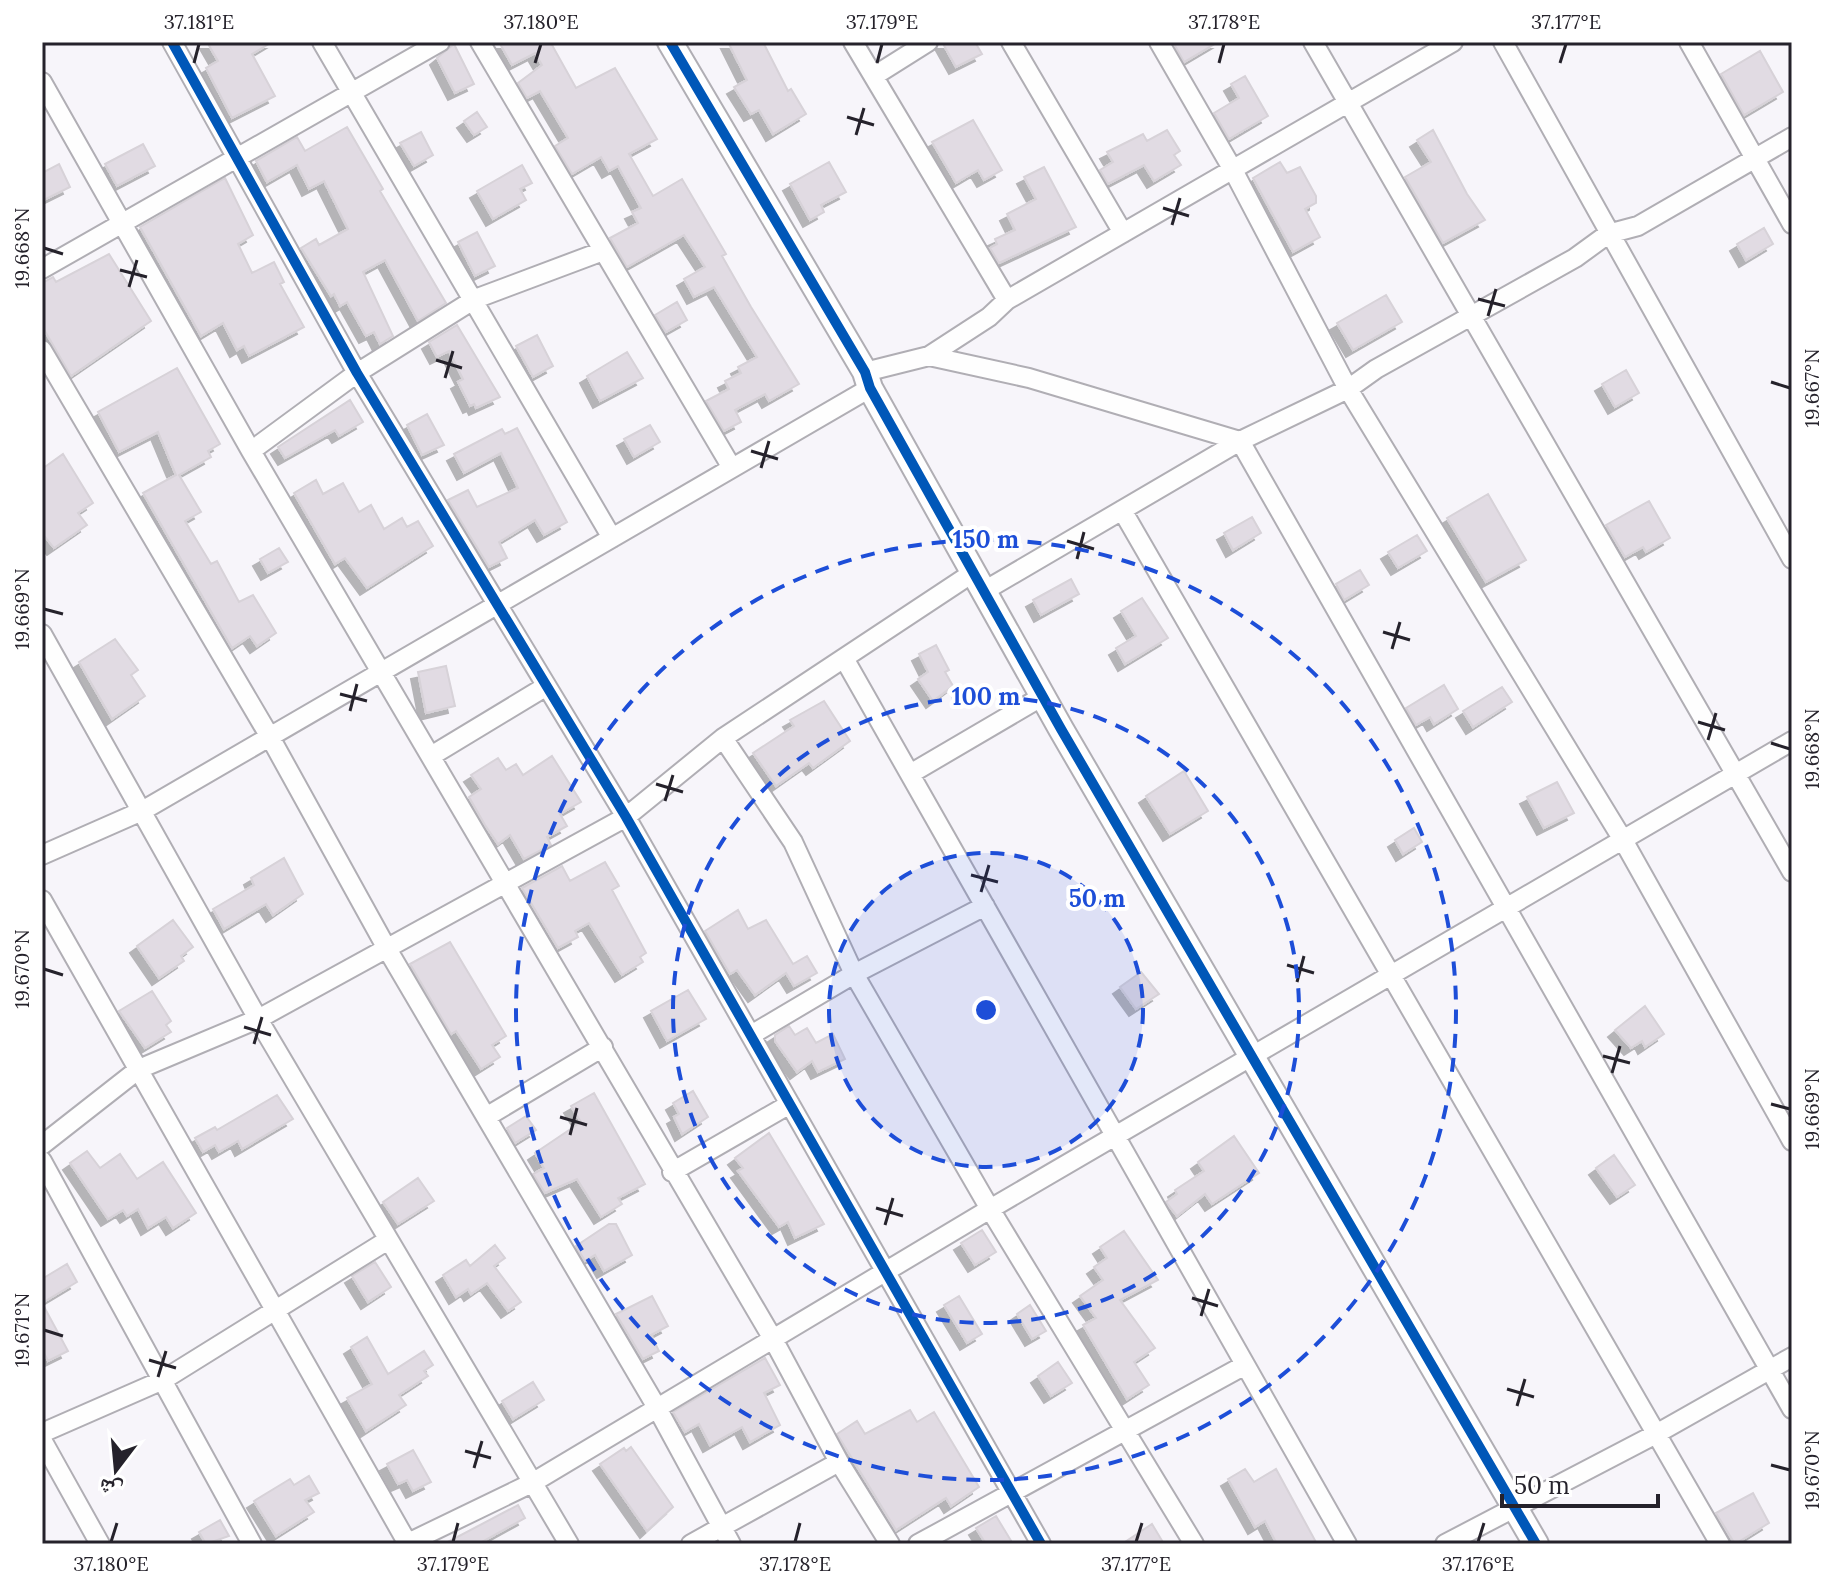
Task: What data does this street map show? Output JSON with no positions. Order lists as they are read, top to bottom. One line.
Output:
{"scale_bar":"50 m","north":"bottom","coordinates":["37.181°E","37.180°E","37.179°E","37.178°E","37.177°E","19.668°N","19.667°N","19.669°N","19.670°N","19.671°N","37.176°E"],"rings":["150 m","100 m","50 m"]}
